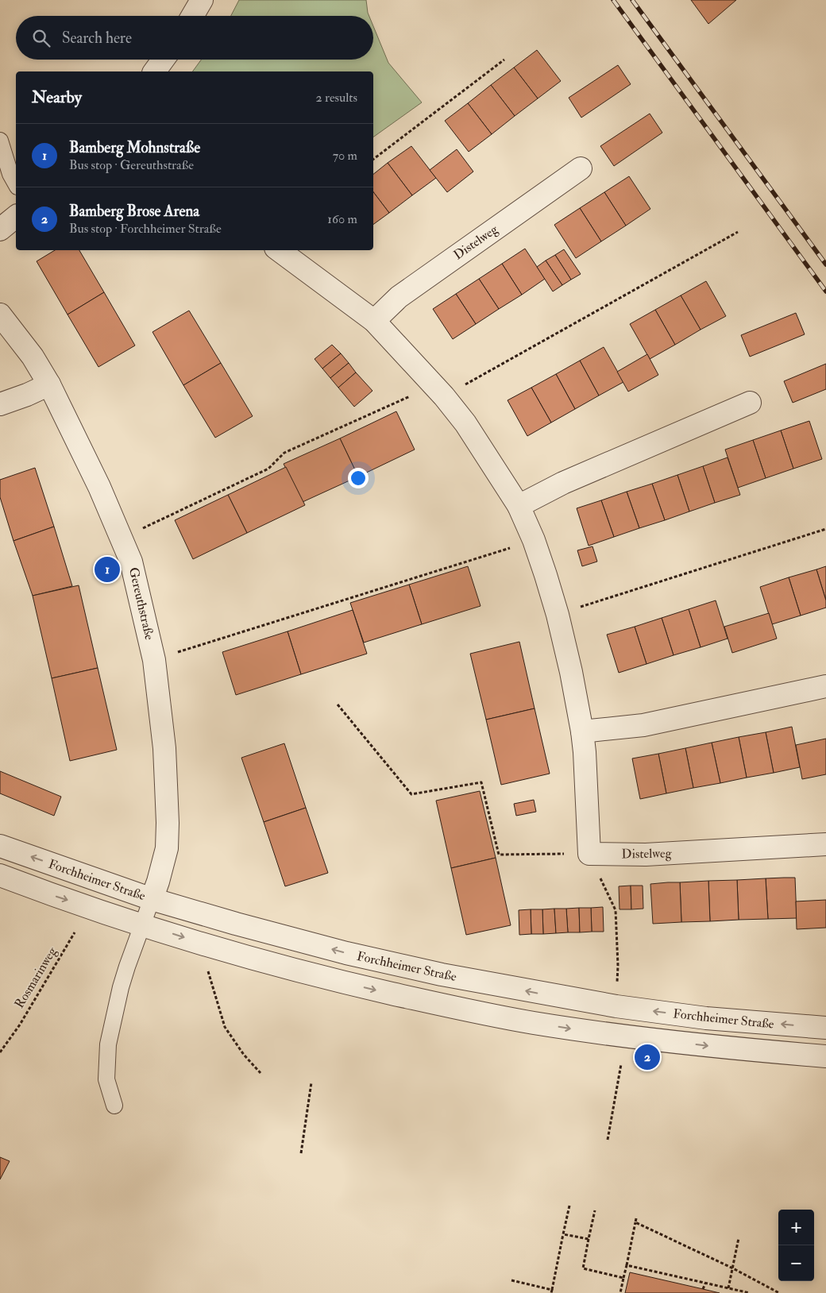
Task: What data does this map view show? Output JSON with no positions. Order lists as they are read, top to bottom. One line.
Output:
{"streets":{"street":["Distelweg","Gereuthstraße","Forchheimer Straße"],"path":["Rosmarinweg"]},"crossings":[["Gereuthstraße","Forchheimer Straße"]],"page":{"search":"Search here","heading":["Nearby","2 results"],"list":[{"mark":"1","name":"Bamberg Mohnstraße","note":"Bus stop · Gereuthstraße","value":"70 m"},{"mark":"2","name":"Bamberg Brose Arena","note":"Bus stop · Forchheimer Straße","value":"160 m"}],"pins":["1","2"],"map_buttons":["+","−"]}}
